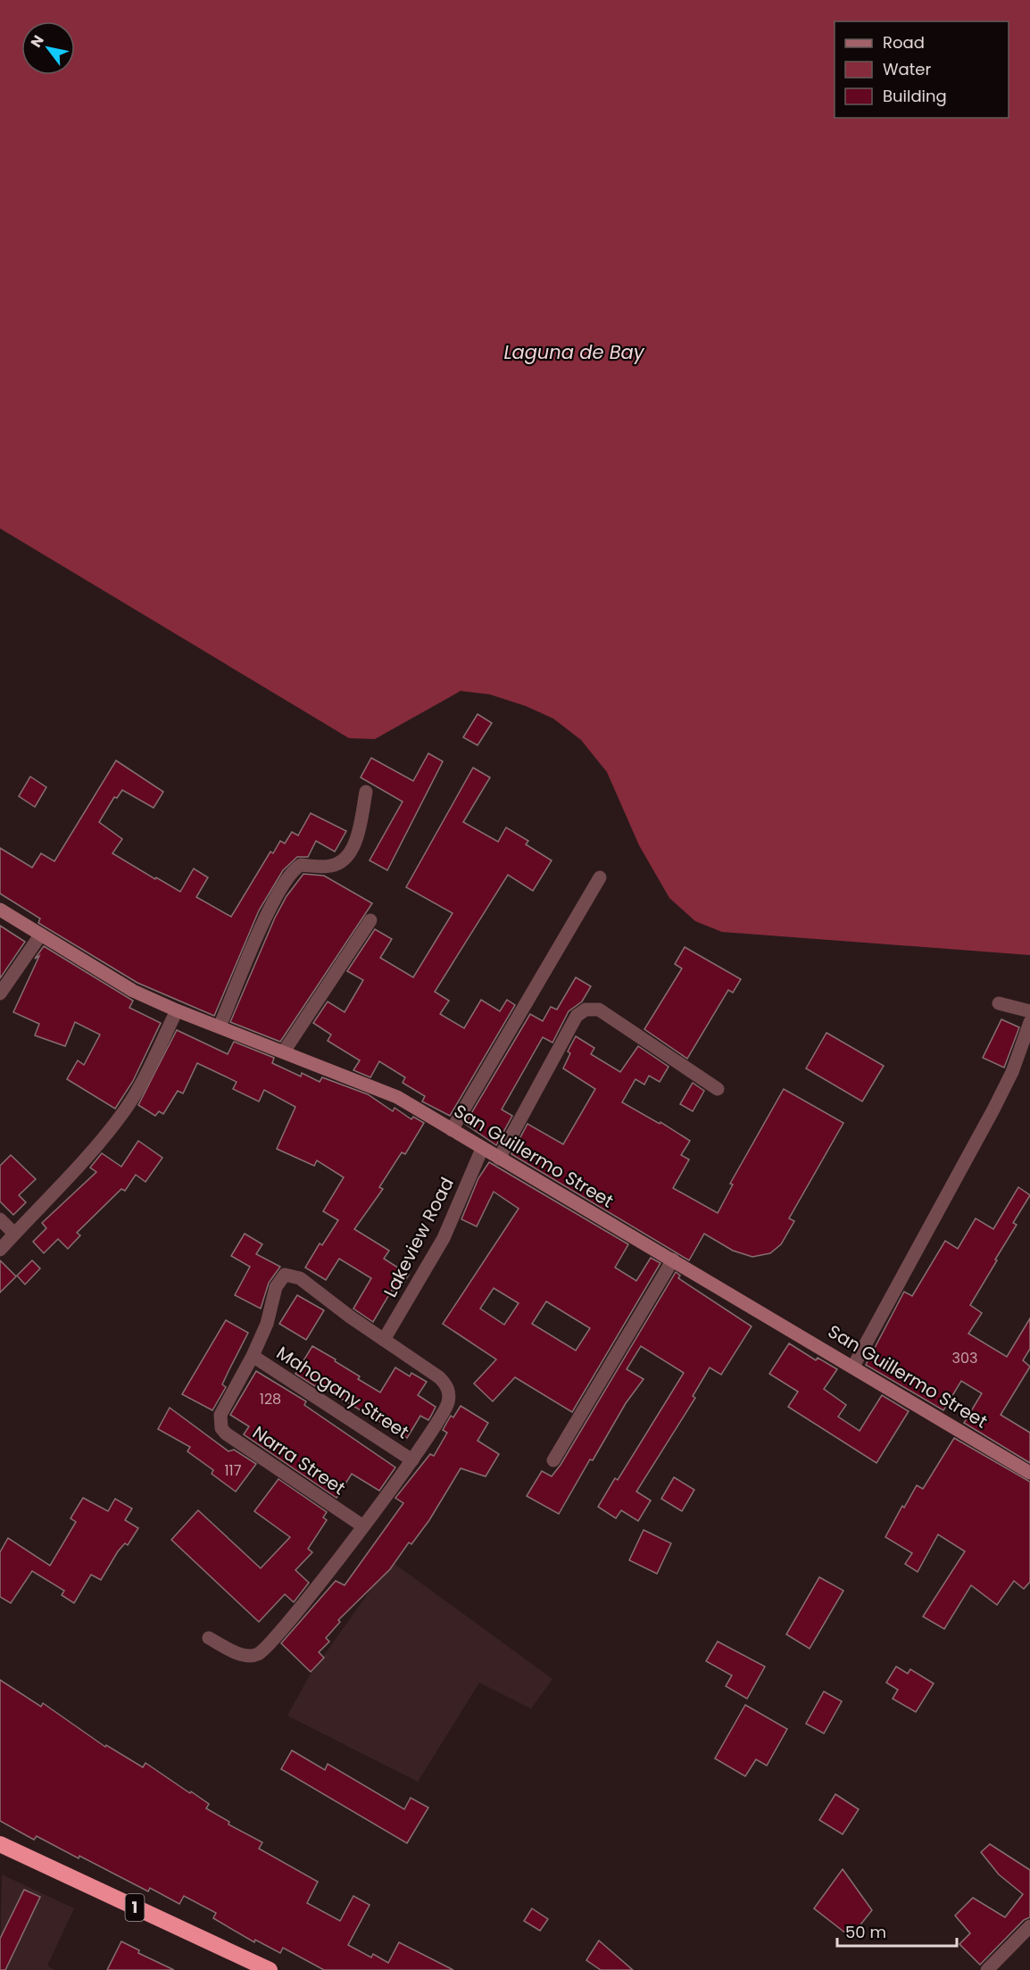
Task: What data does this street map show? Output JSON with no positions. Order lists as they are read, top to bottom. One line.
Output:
{"streets":{"highway":["1"],"main road":["San Guillermo Street"],"street":["Lakeview Road","Mahogany Street","Narra Street"]},"crossings":[["San Guillermo Street","Lakeview Road"],["Mahogany Street","Narra Street"]],"water":["Laguna de Bay"],"house_numbers":["303","128","117"],"legend":["Road","Water","Building"],"scale_bar":"50 m","north":"top left"}
